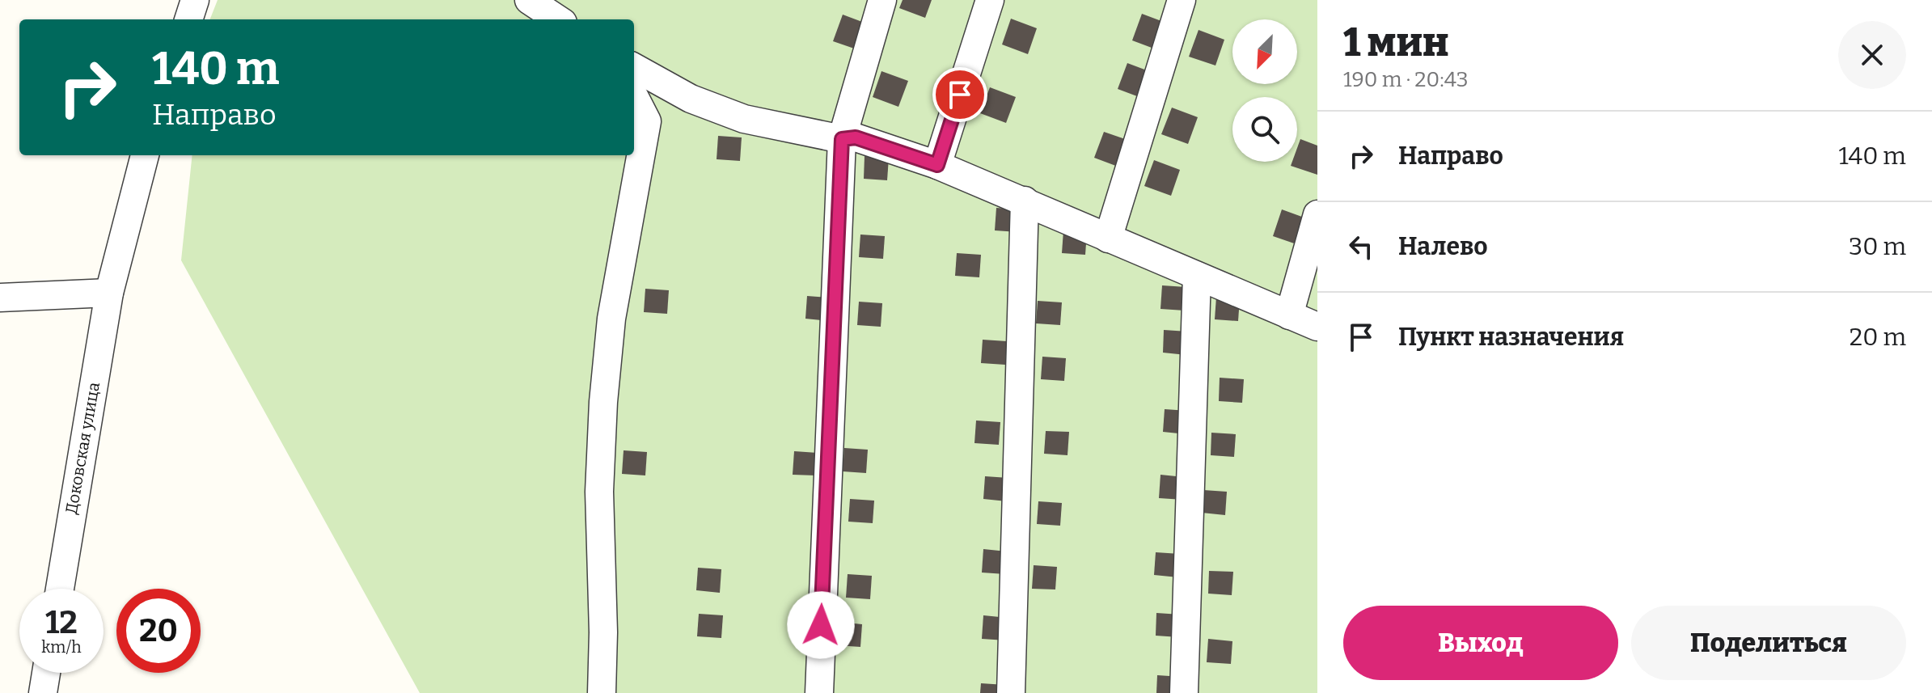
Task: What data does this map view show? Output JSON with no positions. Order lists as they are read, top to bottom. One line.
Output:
{"streets":{"street":["Доковская улица"]},"north":"bottom left","page":{"heading":["1 мин","190 m · 20:43"],"turn":["140 m","Направо"],"list":[{"name":"Направо","value":"140 m"},{"name":"Налево","value":"30 m"},{"name":"Пункт назначения","value":"20 m"}],"speed":"12 km/h","limit":"20","buttons":["Выход","Поделиться"]}}
